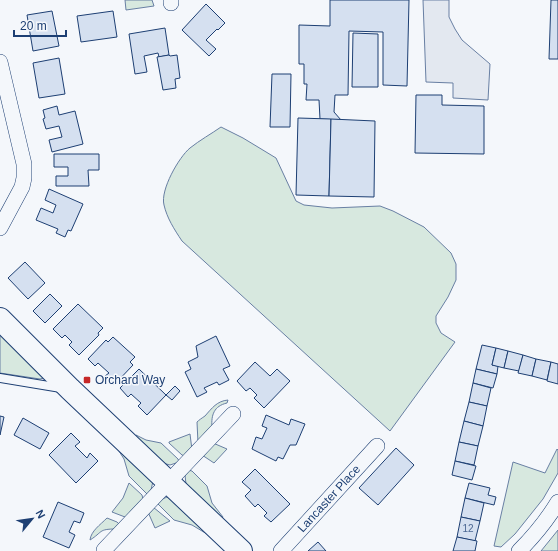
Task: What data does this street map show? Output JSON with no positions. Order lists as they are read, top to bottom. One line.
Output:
{"streets":{"street":["Lancaster Place"]},"places":{"transit":["Orchard Way"]},"house_numbers":["12"],"scale_bar":"20 m","north":"top right"}
